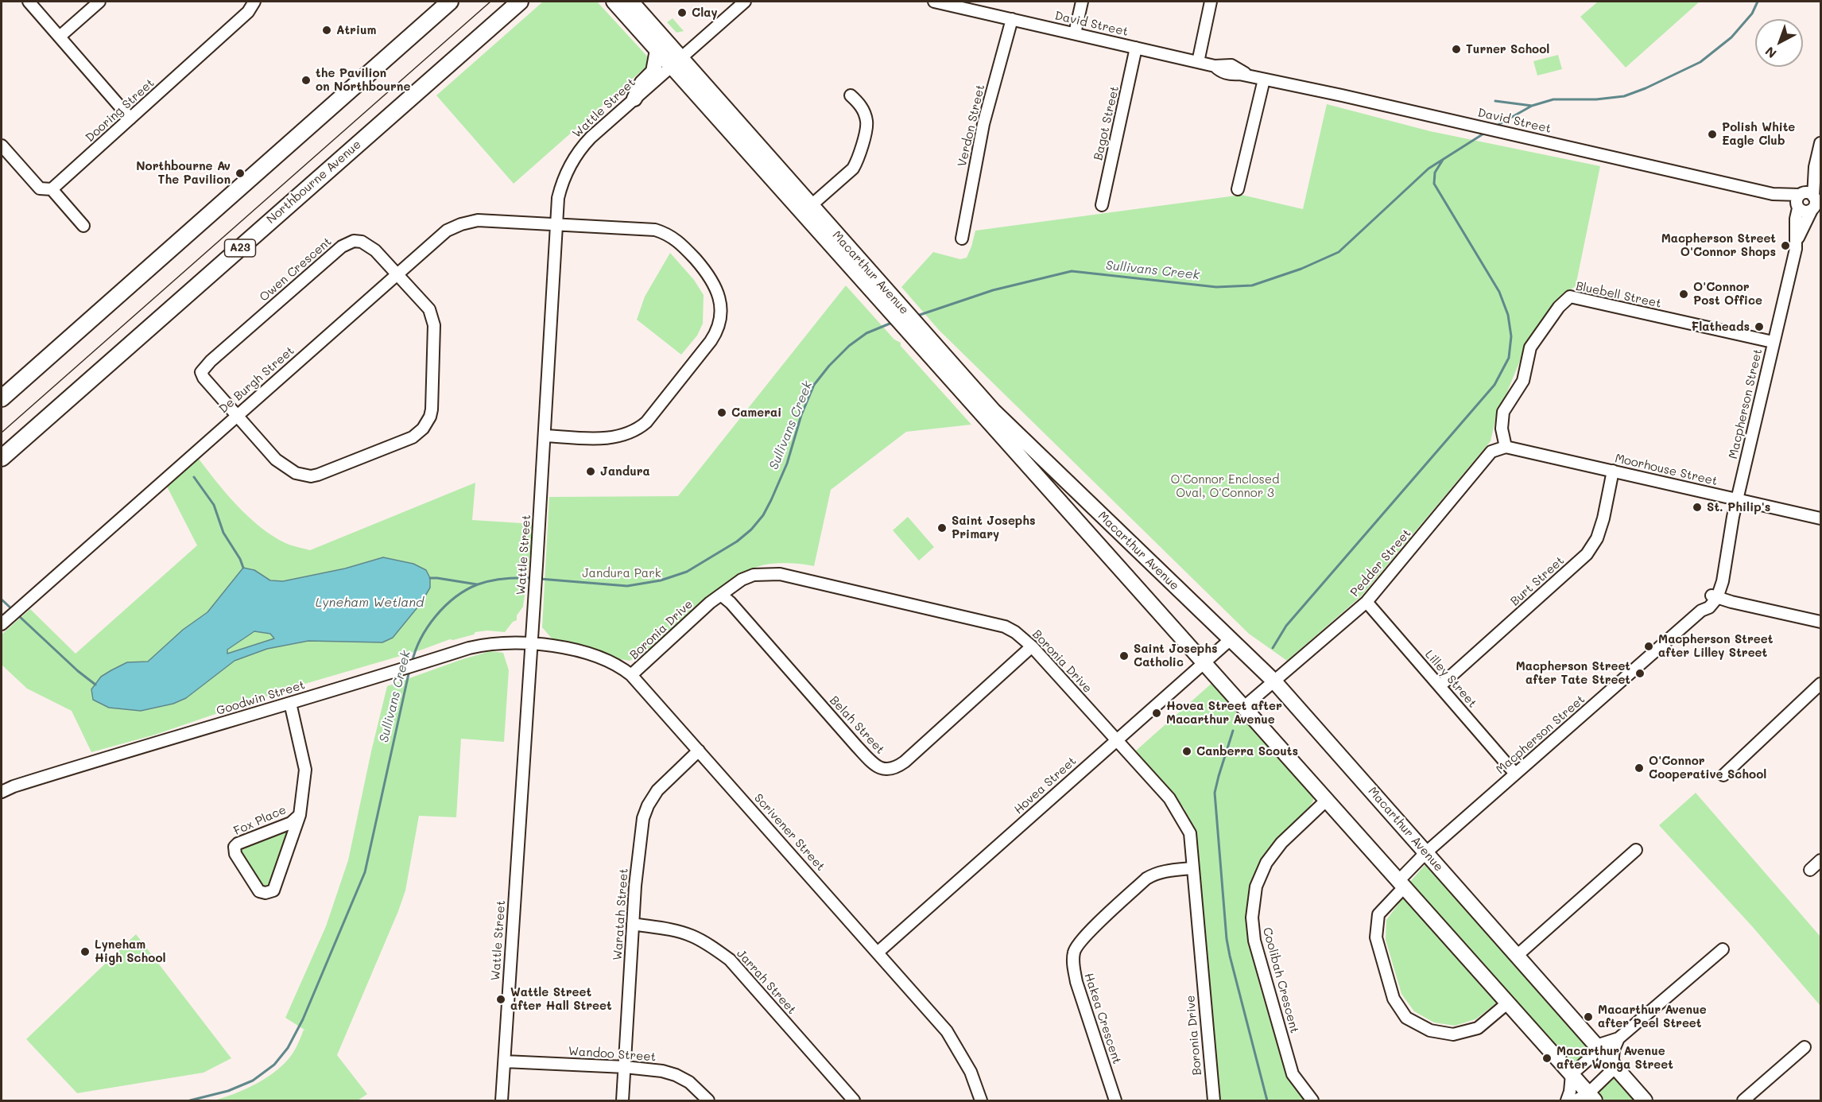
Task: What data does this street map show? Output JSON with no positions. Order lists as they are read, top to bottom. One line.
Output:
{"streets":{"highway":["Northbourne Avenue","A23"],"main road":["Macarthur Avenue"],"street":["David Street","Wattle Street","Dooring Street","Bagot Street","Verdon Street","Owen Crescent","Bluebell Street","De Burgh Street","Macpherson Street","Moorhouse Street","Pedder Street","Burt Street","Boronia Drive","Lilley Street","Goodwin Street","Belah Street","Hovea Street","Fox Place","Scrivener Street","Waratah Street","Coolibah Crescent","Jarrah Street","Hakea Crescent","Wandoo Street"]},"crossings":[["David Street","Bagot Street"],["David Street","Verdon Street"],["David Street","Macpherson Street"],["Wattle Street","Macarthur Avenue"],["Wattle Street","De Burgh Street"],["Wattle Street","Goodwin Street"],["Wattle Street","Scrivener Street"],["Wattle Street","Wandoo Street"],["Owen Crescent","De Burgh Street"],["Macarthur Avenue","Macpherson Street"],["Macarthur Avenue","Pedder Street"],["Macarthur Avenue","Hovea Street"],["Macarthur Avenue","Coolibah Crescent"],["Bluebell Street","Macpherson Street"],["Bluebell Street","Moorhouse Street"],["Bluebell Street","Pedder Street"],["Macpherson Street","Moorhouse Street"],["Macpherson Street","Lilley Street"],["Moorhouse Street","Pedder Street"],["Moorhouse Street","Burt Street"],["Pedder Street","Lilley Street"],["Burt Street","Lilley Street"],["Boronia Drive","Belah Street"],["Boronia Drive","Hovea Street"],["Boronia Drive","Scrivener Street"],["Boronia Drive","Hakea Crescent"],["Goodwin Street","Fox Place"],["Goodwin Street","Scrivener Street"],["Hovea Street","Scrivener Street"],["Scrivener Street","Waratah Street"],["Waratah Street","Jarrah Street"],["Waratah Street","Wandoo Street"]],"water":["Sullivans Creek","Lyneham Wetland"],"parks":["O'Connor Enclosed Oval, O'Connor 3","Jandura Park"],"places":["Clay","Atrium","Turner School","the Pavilion on Northbourne","Polish White Eagle Club","Northbourne Av The Pavilion","Macpherson Street O'Connor Shops","O'Connor Post Office","Flatheads","Camerai","Jandura","St. Philip's","Saint Josephs Primary","Macpherson Street after Lilley Street","Saint Josephs Catholic","Macpherson Street after Tate Street","Hovea Street after Macarthur Avenue","Canberra Scouts","O'Connor Cooperative School","Lyneham High School","Wattle Street after Hall Street","Macarthur Avenue after Peel Street","Macarthur Avenue after Wonga Street"],"north":"bottom left"}
